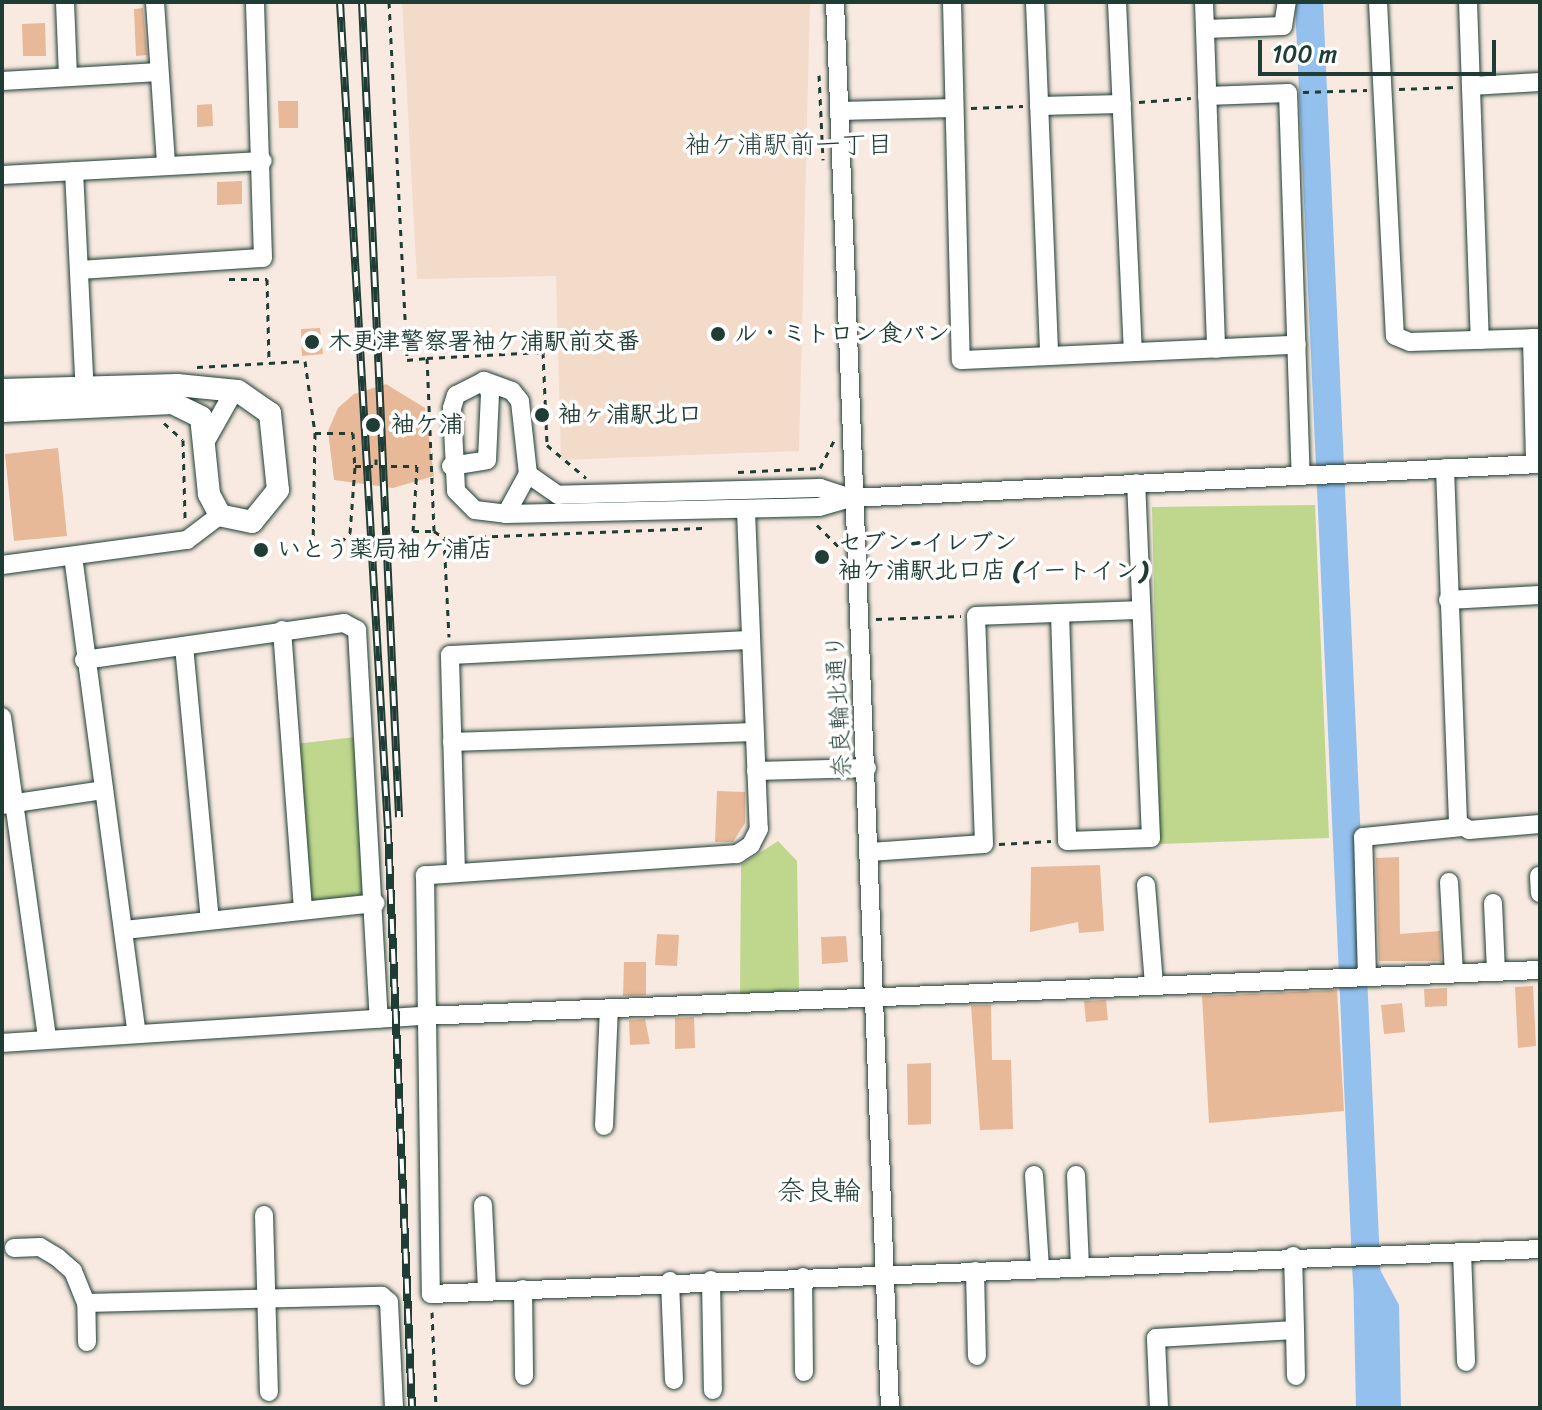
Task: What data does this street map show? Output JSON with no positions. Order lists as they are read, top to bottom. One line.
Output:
{"streets":{"street":["奈良輪北通り"]},"districts":["袖ケ浦駅前一丁目","奈良輪"],"places":["ル・ミトロン食パン","木更津警察署袖ケ浦駅前交番","袖ヶ浦駅北口","袖ケ浦","いとう薬局袖ケ浦店","セブン-イレブン 袖ケ浦駅北口店 (イートイン)"],"scale_bar":"100 m"}
